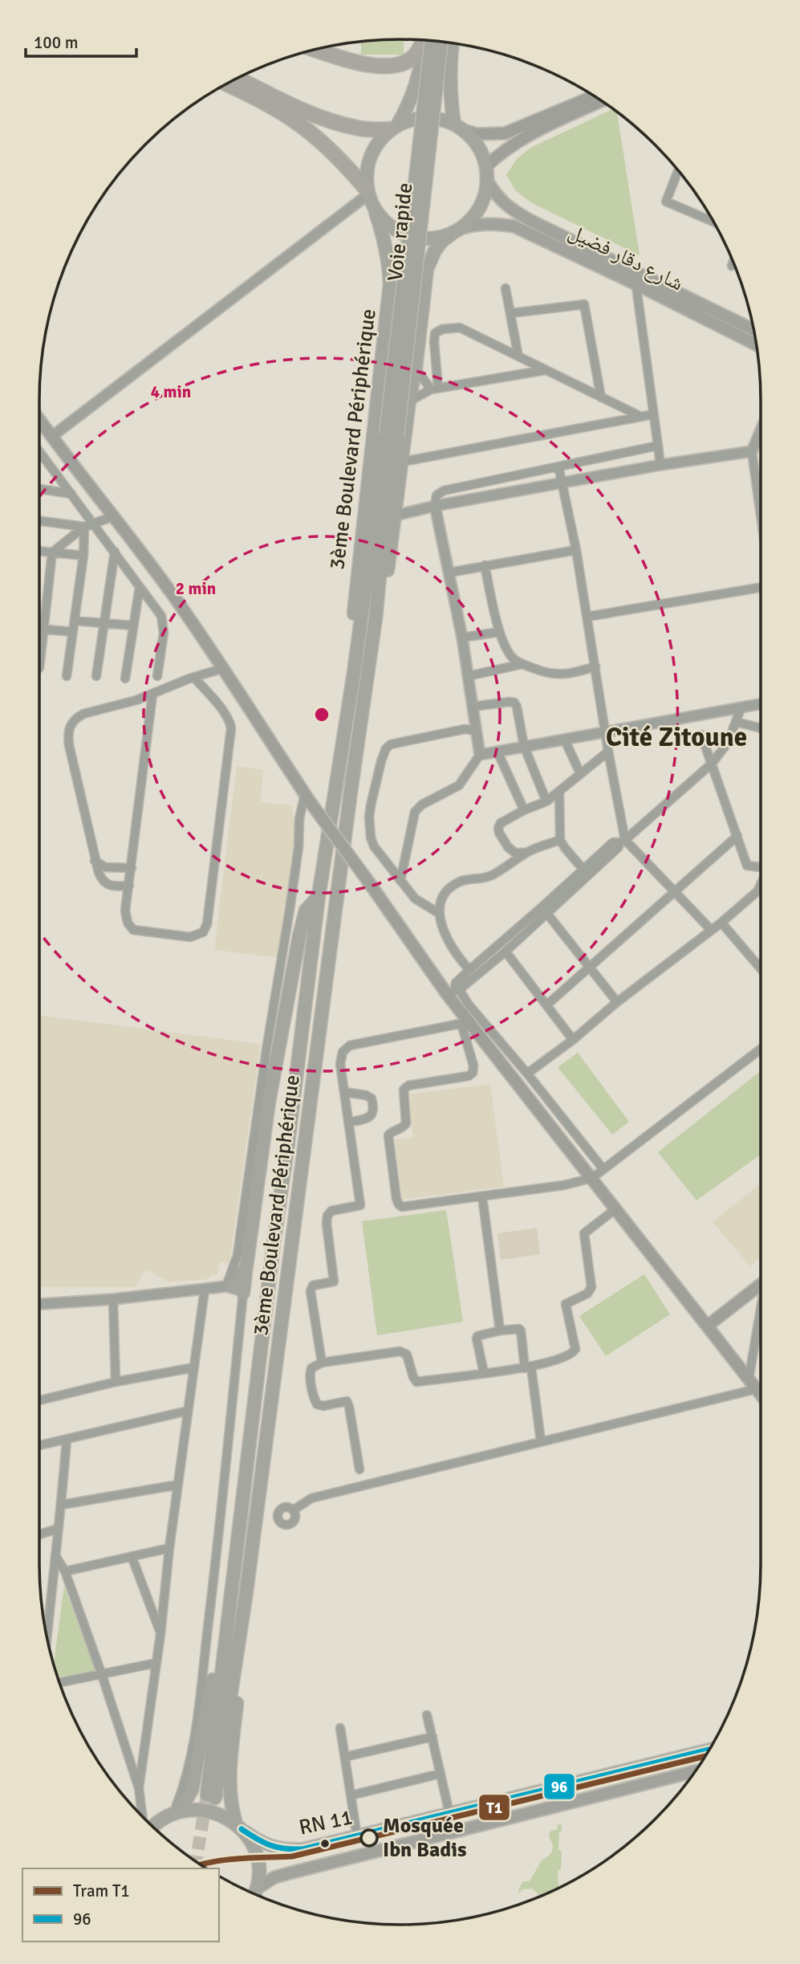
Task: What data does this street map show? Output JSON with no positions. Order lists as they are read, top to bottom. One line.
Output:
{"streets":{"highway":["Voie rapide","3ème Boulevard Périphérique"],"main road":["شارع دقار فضيل","RN 11"]},"crossings":[["Voie rapide","3ème Boulevard Périphérique"],["شارع دقار فضيل","3ème Boulevard Périphérique"]],"districts":["Cité Zitoune"],"places":["Mosquée Ibn Badis"],"lines":["transit line 96","tram line T1"],"legend":["Tram T1","96"],"scale_bar":"100 m","rings":["4 min","2 min"]}
